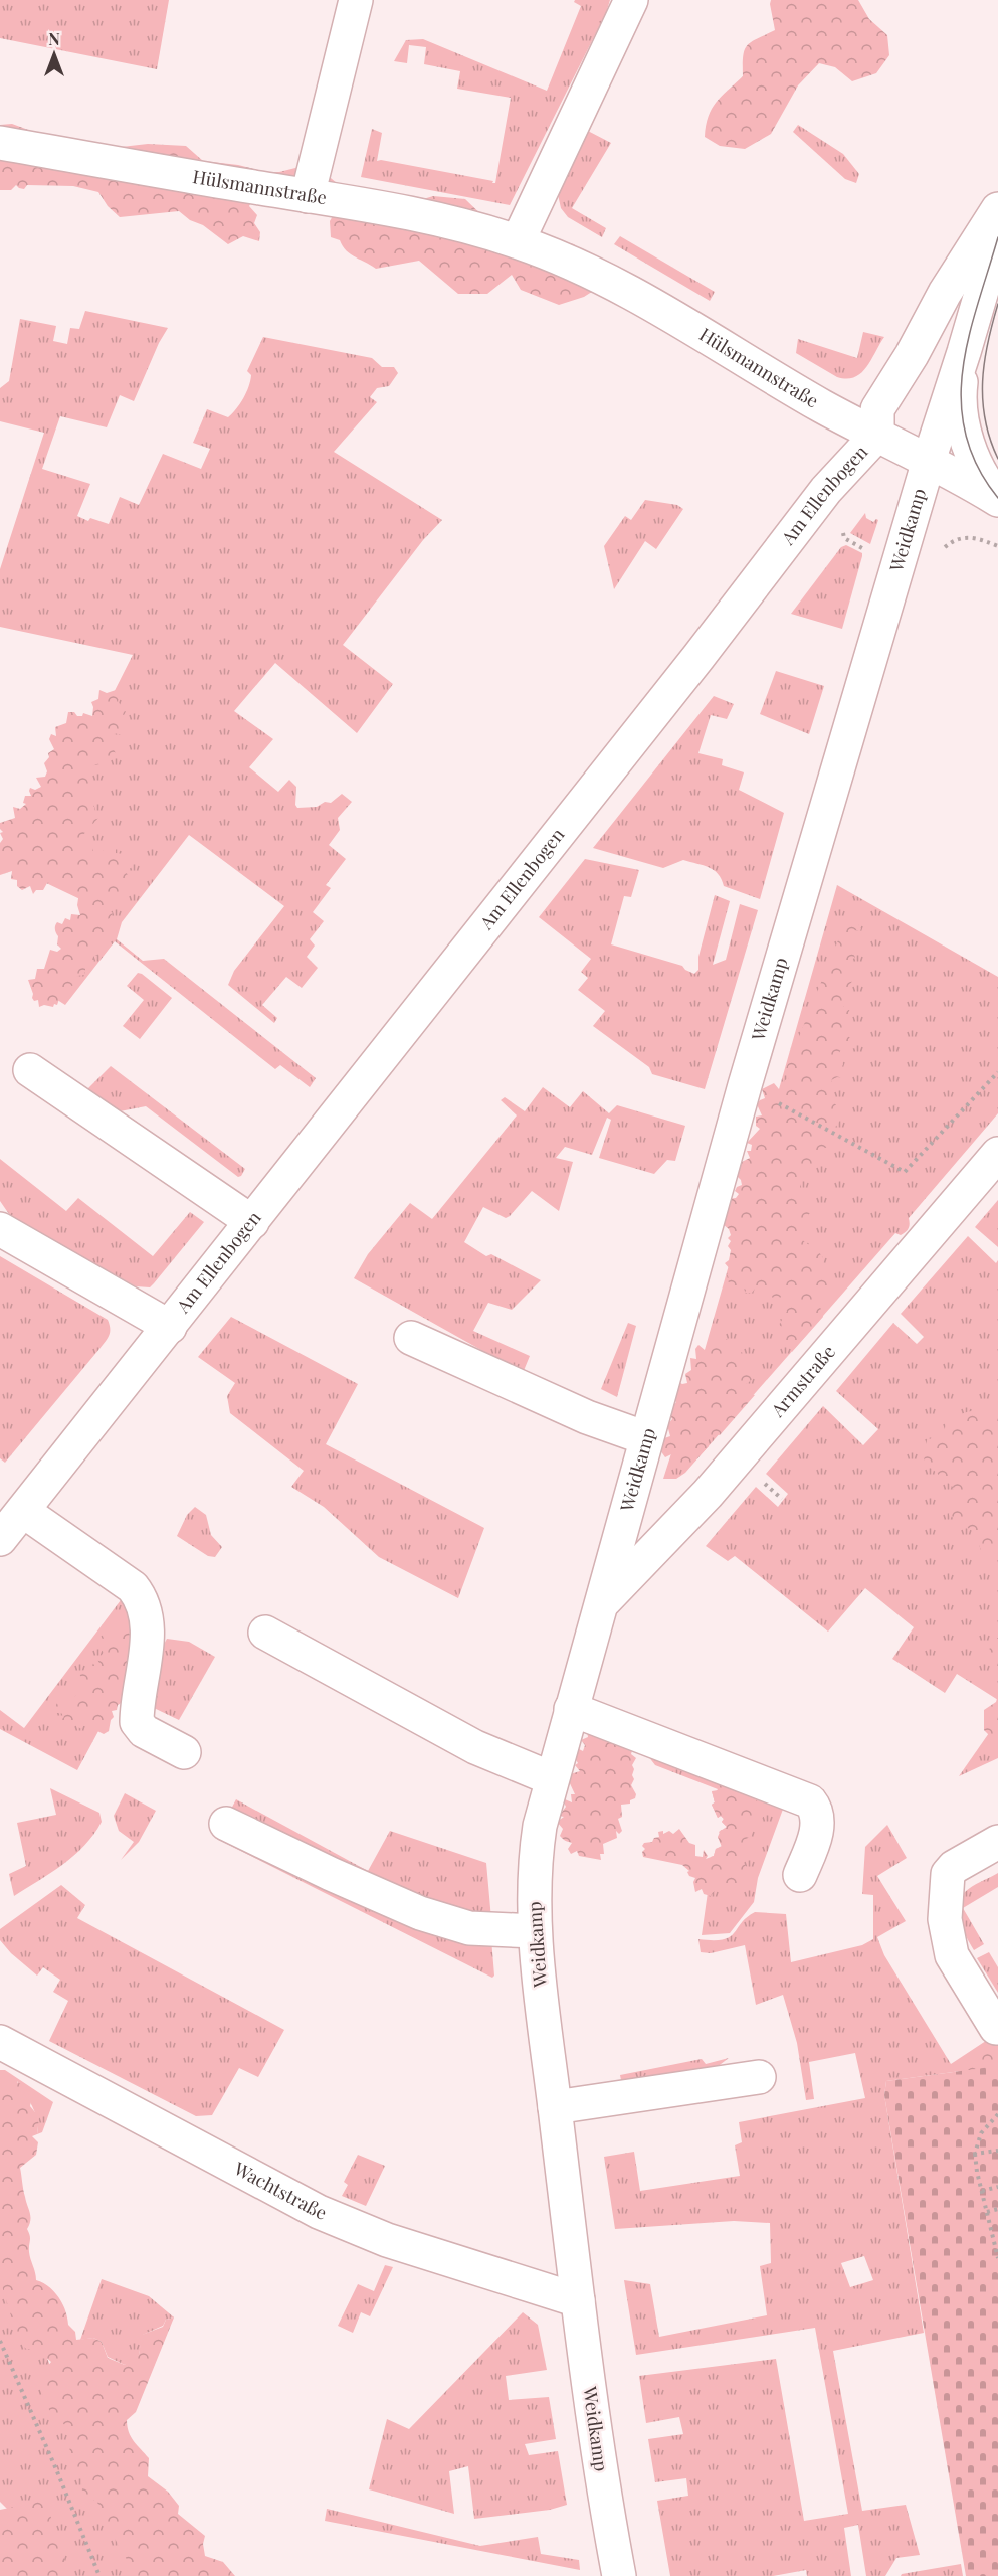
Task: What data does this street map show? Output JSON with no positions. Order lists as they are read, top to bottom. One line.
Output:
{"streets":{"street":["Hülsmannstraße","Am Ellenbogen","Weidkamp","Armstraße","Wachtstraße"]},"crossings":[["Hülsmannstraße","Am Ellenbogen"],["Hülsmannstraße","Weidkamp"],["Am Ellenbogen","Weidkamp"],["Weidkamp","Armstraße"],["Weidkamp","Wachtstraße"]],"north":"top"}
